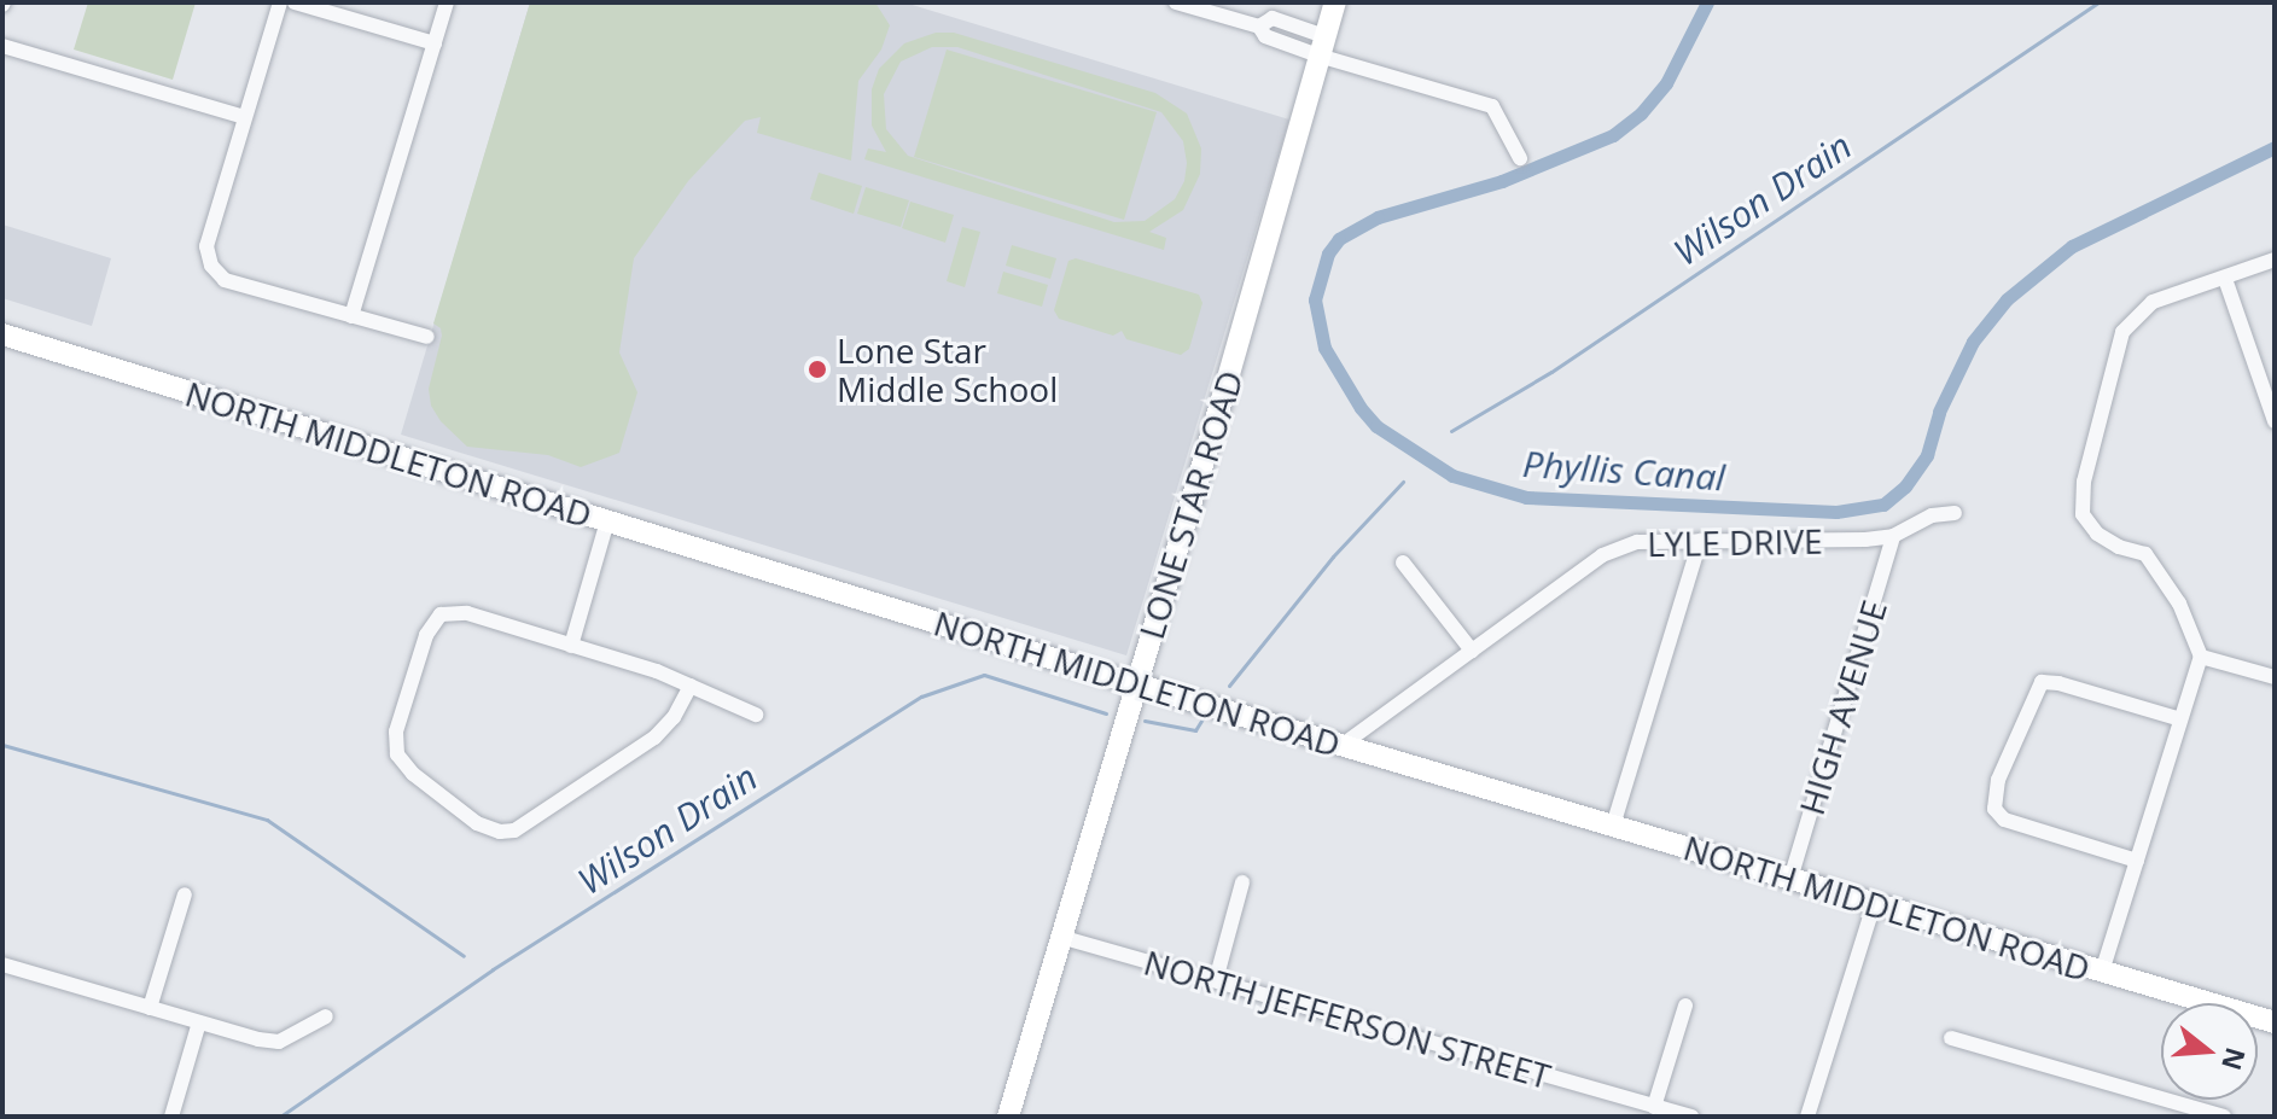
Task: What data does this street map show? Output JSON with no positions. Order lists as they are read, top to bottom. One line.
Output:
{"streets":{"main road":["NORTH MIDDLETON ROAD","LONE STAR ROAD"],"street":["LYLE DRIVE","HIGH AVENUE","NORTH JEFFERSON STREET"]},"crossings":[["NORTH MIDDLETON ROAD","LONE STAR ROAD"],["NORTH MIDDLETON ROAD","LYLE DRIVE"],["NORTH MIDDLETON ROAD","HIGH AVENUE"],["LONE STAR ROAD","NORTH JEFFERSON STREET"],["LYLE DRIVE","HIGH AVENUE"]],"water":["Wilson Drain","Phyllis Canal"],"places":["Lone Star Middle School"],"north":"right"}
